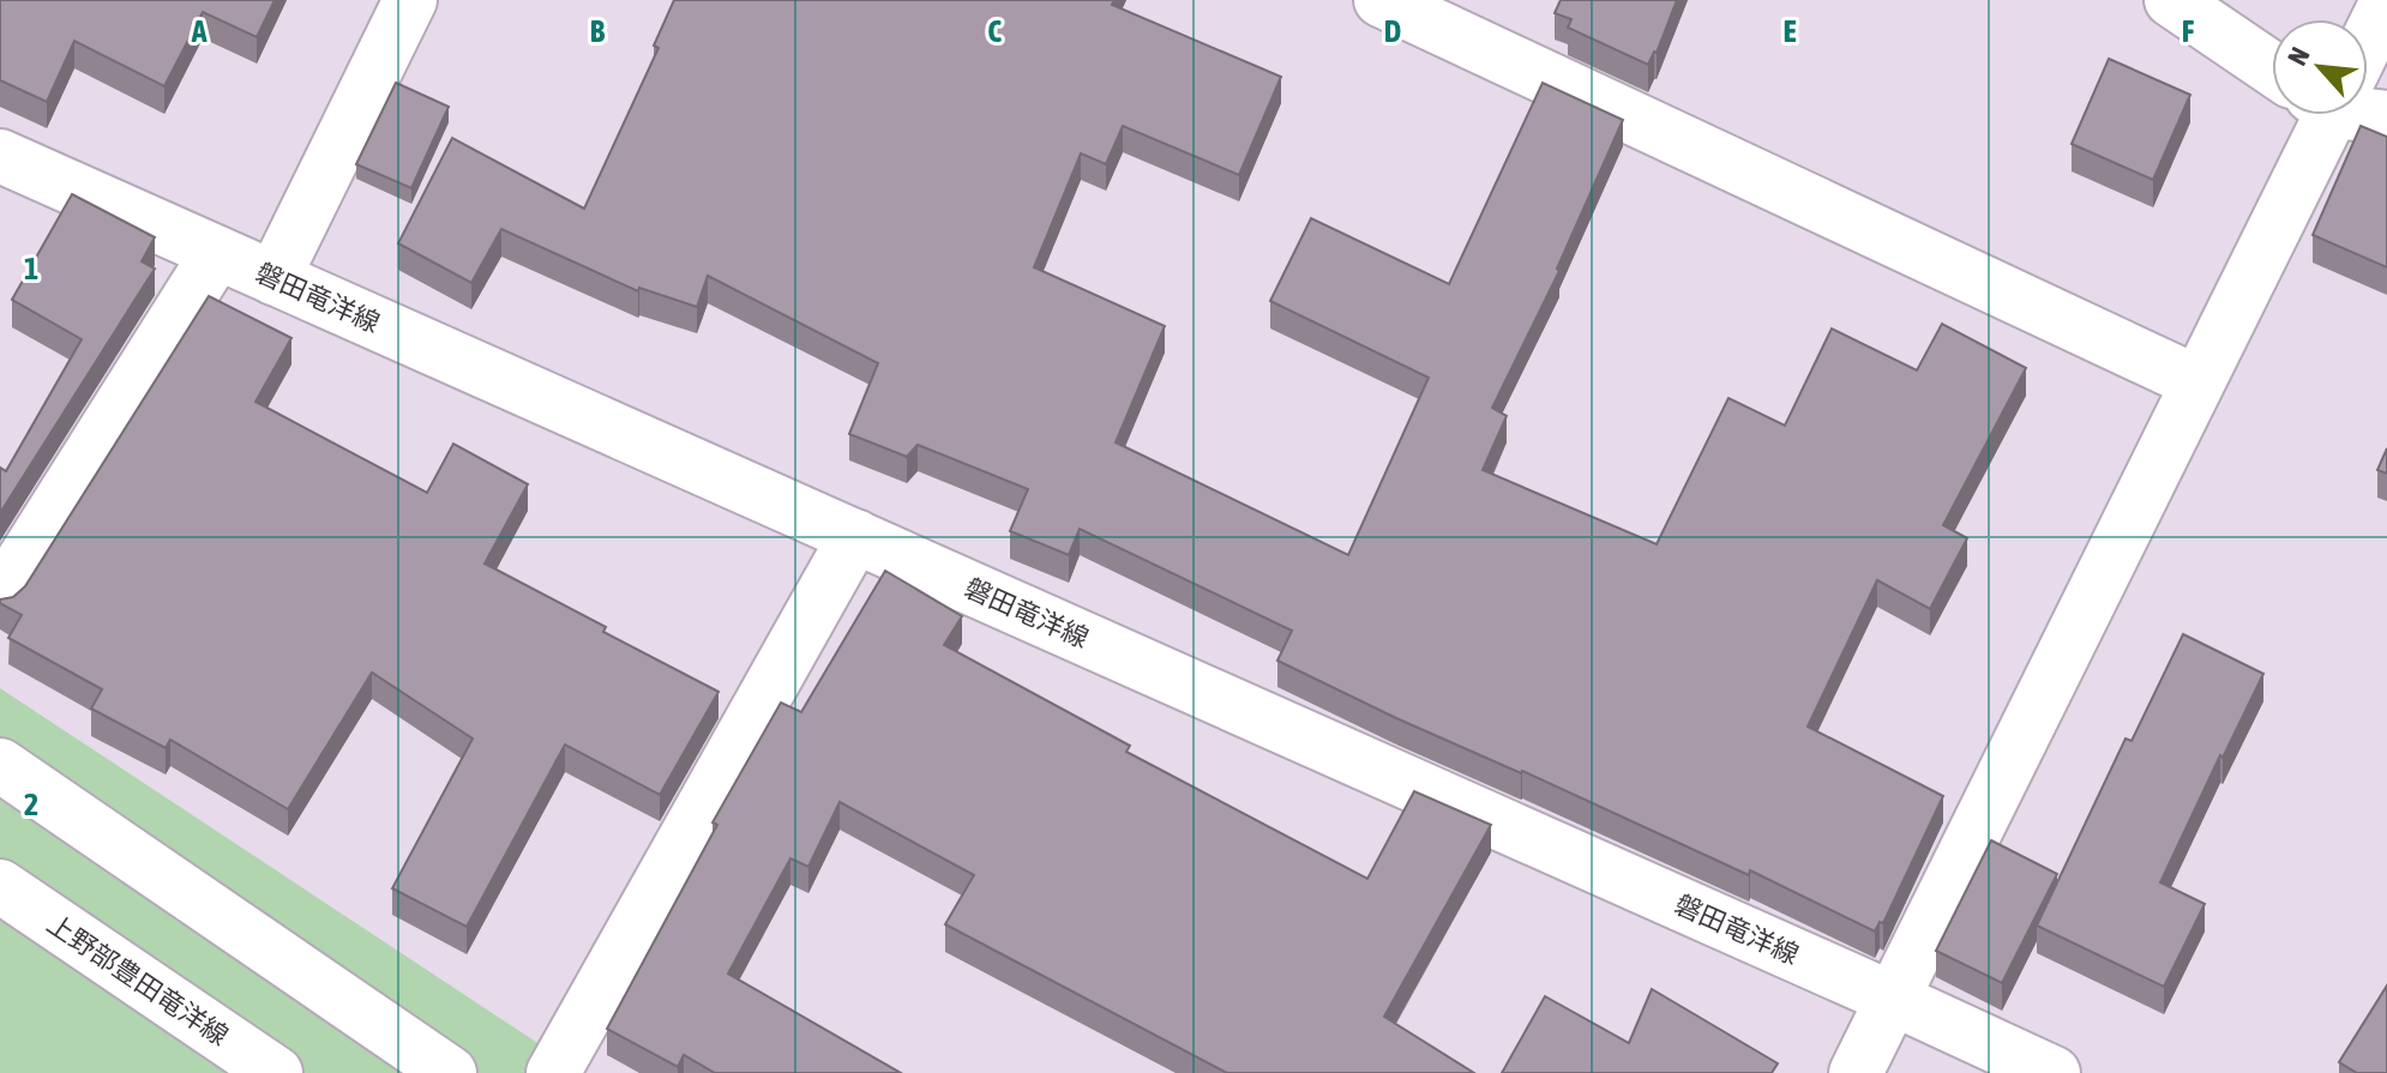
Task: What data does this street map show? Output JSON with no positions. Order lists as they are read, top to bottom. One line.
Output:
{"streets":{"street":["磐田竜洋線","上野部豊田竜洋線"]},"north":"top left","grid":{"columns":["A","B","C","D","E","F"],"rows":["1","2"]}}
